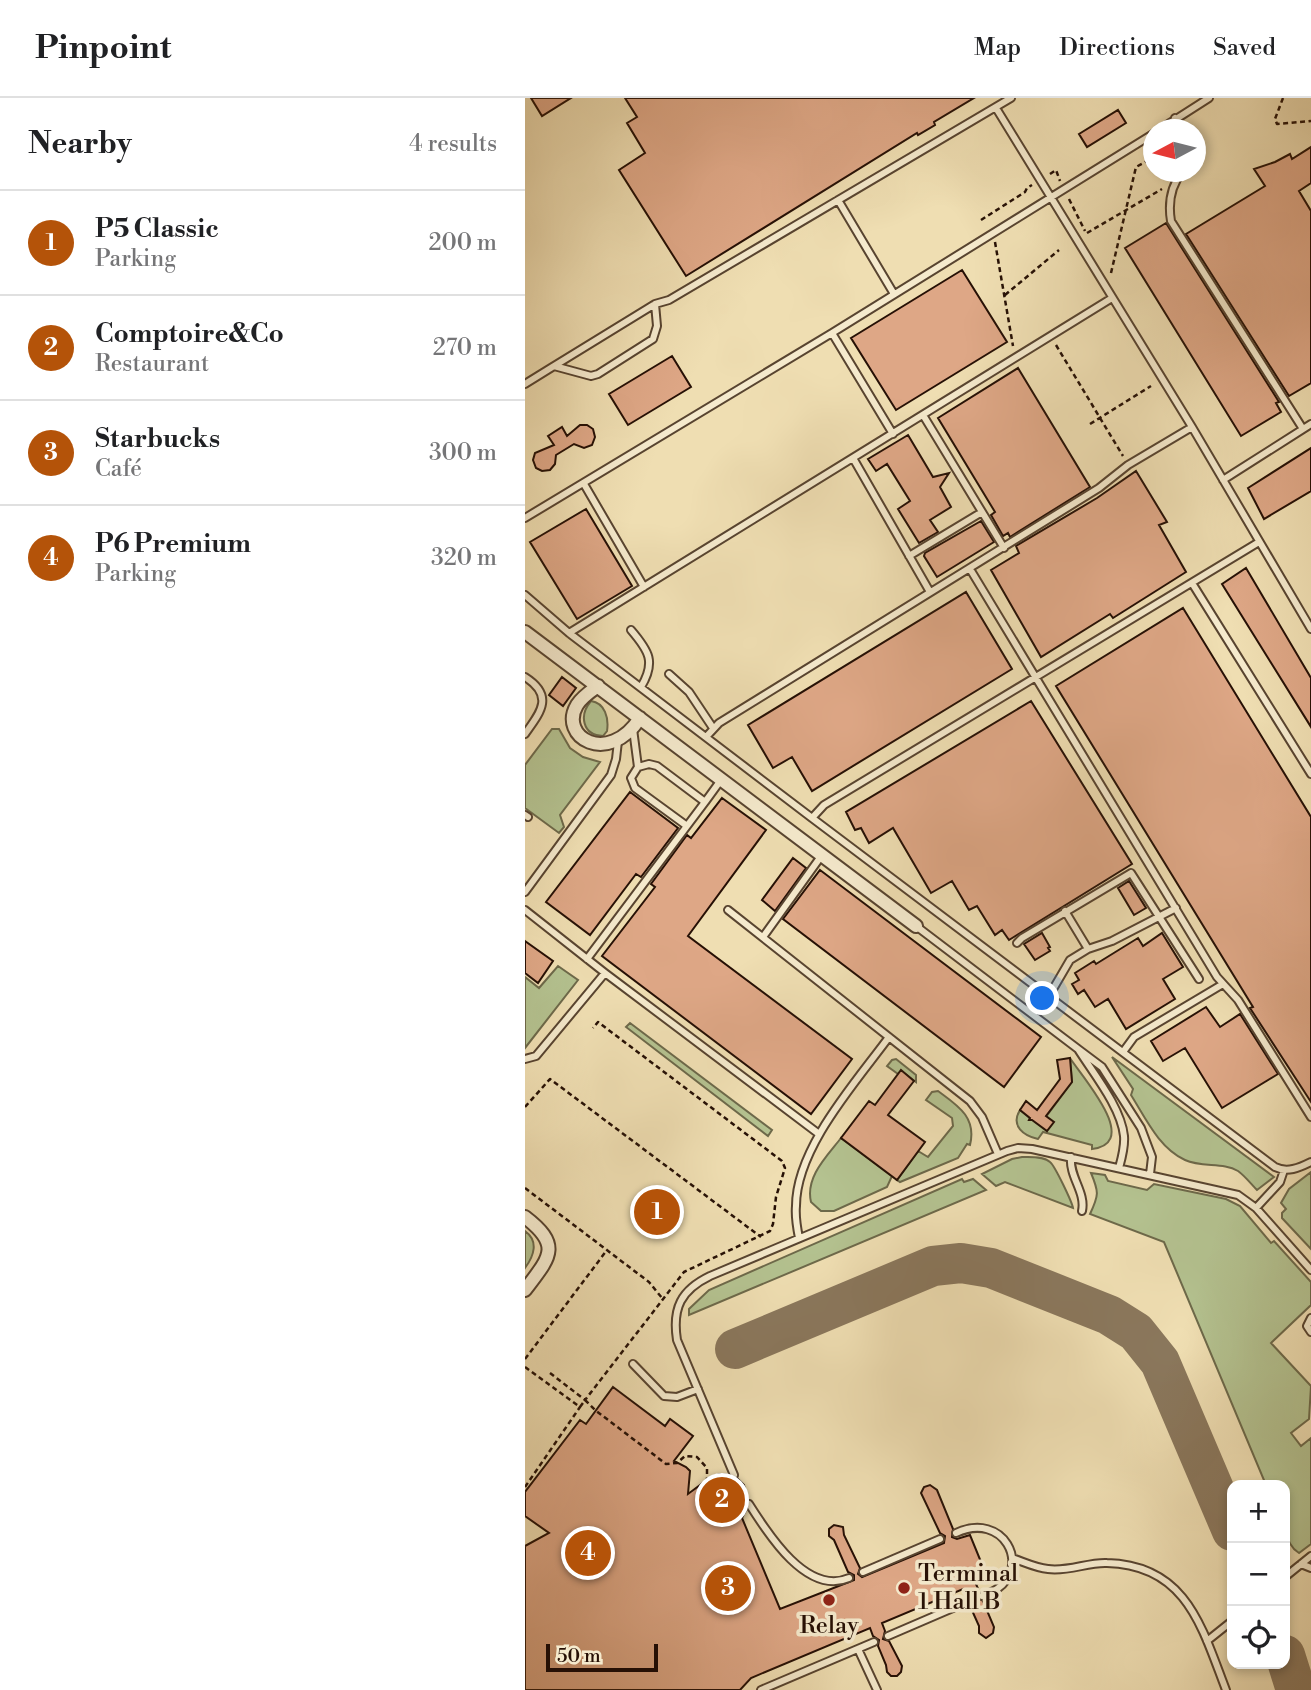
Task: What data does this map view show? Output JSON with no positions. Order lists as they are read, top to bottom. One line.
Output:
{"places":["Terminal 1 Hall B","Relay"],"scale_bar":"50 m","north":"left","page":{"header":"Pinpoint","nav":["Map","Directions","Saved"],"heading":["Nearby","4 results"],"list":[{"mark":"1","name":"P5 Classic","note":"Parking","value":"200 m"},{"mark":"2","name":"Comptoire&Co","note":"Restaurant","value":"270 m"},{"mark":"3","name":"Starbucks","note":"Café","value":"300 m"},{"mark":"4","name":"P6 Premium","note":"Parking","value":"320 m"}],"pins":["1","2","4","3"],"map_buttons":["+","−"],"scale":"50 m"}}
